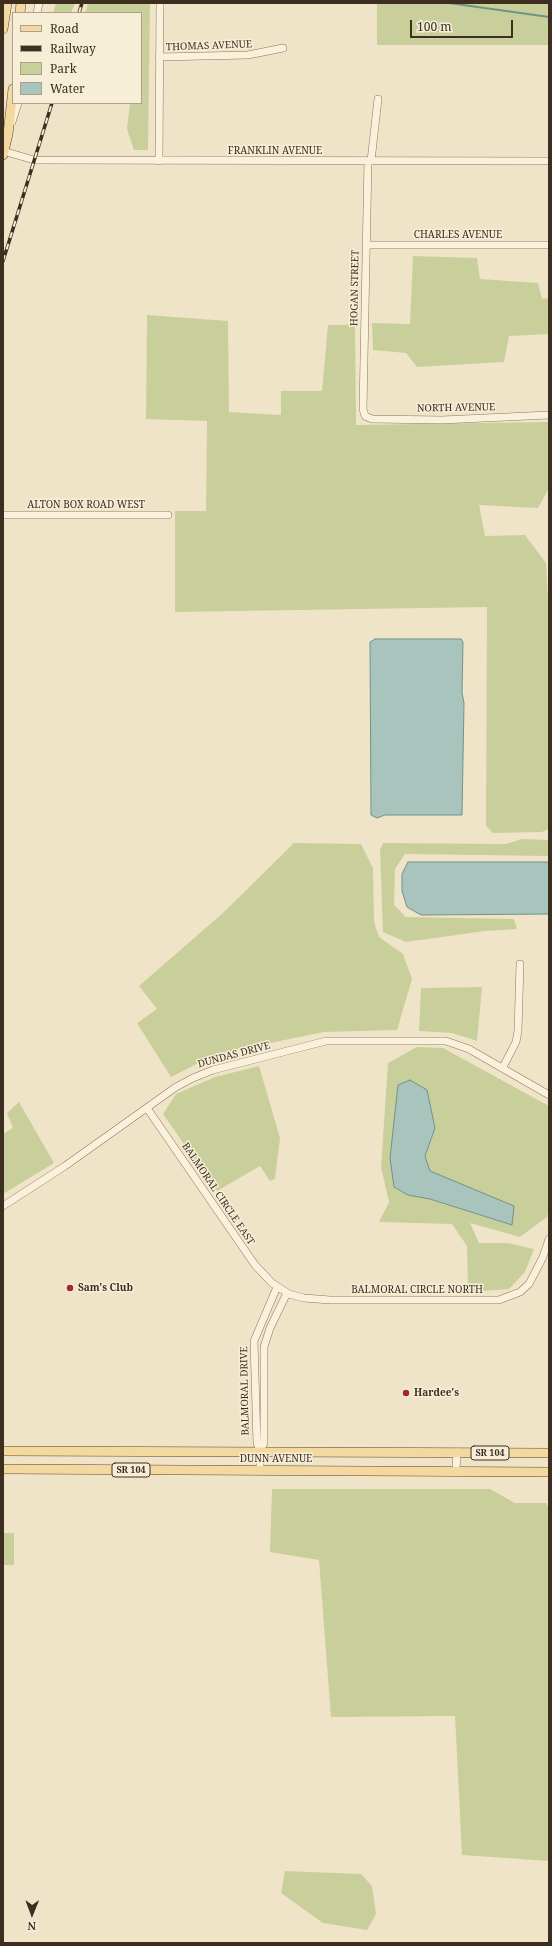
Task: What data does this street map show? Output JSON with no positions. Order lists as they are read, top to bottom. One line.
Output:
{"streets":{"main road":["SR 104","DUNN AVENUE"],"street":["THOMAS AVENUE","FRANKLIN AVENUE","CHARLES AVENUE","HOGAN STREET","NORTH AVENUE","ALTON BOX ROAD WEST","DUNDAS DRIVE","BALMORAL CIRCLE EAST","BALMORAL CIRCLE NORTH","BALMORAL DRIVE"]},"crossings":[["FRANKLIN AVENUE","HOGAN STREET"],["CHARLES AVENUE","HOGAN STREET"],["HOGAN STREET","NORTH AVENUE"],["DUNDAS DRIVE","BALMORAL CIRCLE EAST"],["BALMORAL CIRCLE EAST","BALMORAL CIRCLE NORTH"],["BALMORAL CIRCLE EAST","BALMORAL DRIVE"],["BALMORAL CIRCLE NORTH","BALMORAL DRIVE"],["BALMORAL DRIVE","DUNN AVENUE"]],"places":["Sam's Club","Hardee's"],"legend":["Road","Railway","Park","Water"],"scale_bar":"100 m","north":"bottom"}
